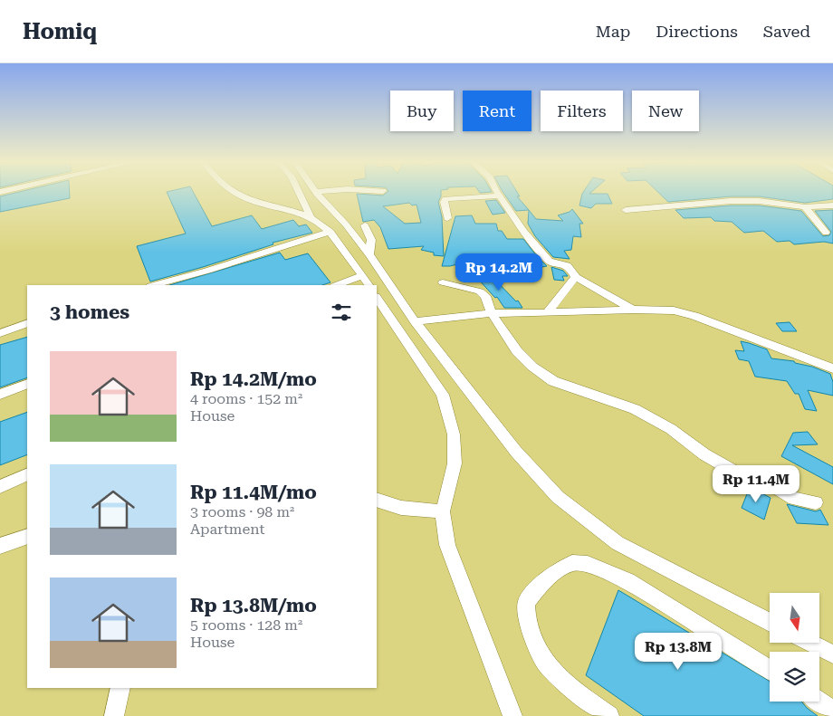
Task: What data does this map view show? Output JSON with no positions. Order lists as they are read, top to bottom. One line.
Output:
{"north":"bottom","page":{"header":"Homiq","nav":["Map","Directions","Saved"],"chip":["Buy","Rent","Filters","New"],"price":["Rp 14.2M","Rp 11.4M","Rp 13.8M"],"heading":"3 homes","list":[{"name":"Rp 14.2M/mo","note":"4 rooms · 152 m² · House"},{"name":"Rp 11.4M/mo","note":"3 rooms · 98 m² · Apartment"},{"name":"Rp 13.8M/mo","note":"5 rooms · 128 m² · House"}]}}
